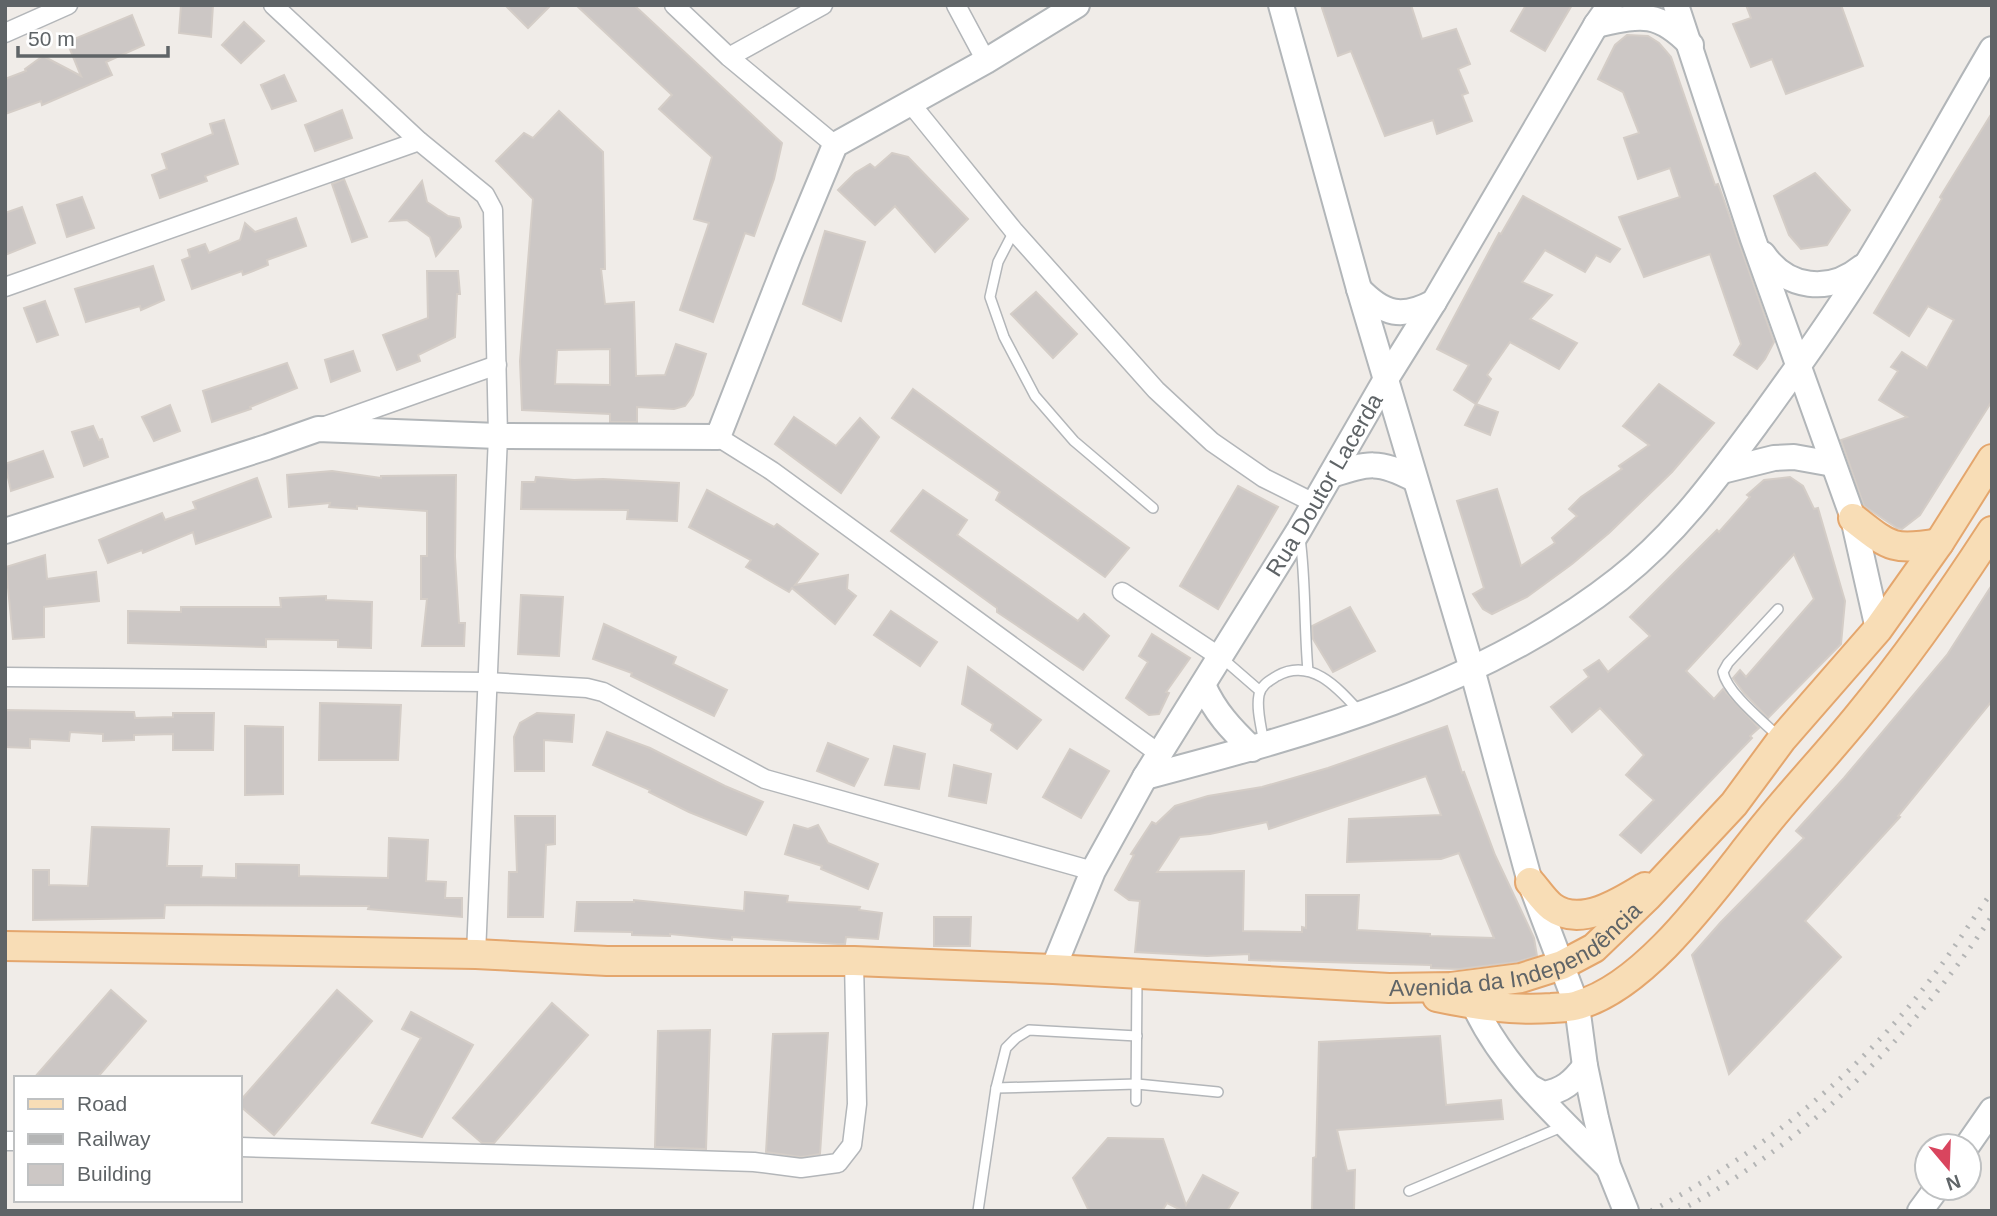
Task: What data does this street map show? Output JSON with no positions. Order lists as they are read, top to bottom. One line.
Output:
{"streets":{"main road":["Rua Doutor Lacerda","Avenida da Independência"]},"legend":["Road","Railway","Building"],"scale_bar":"50 m","north":"bottom"}
